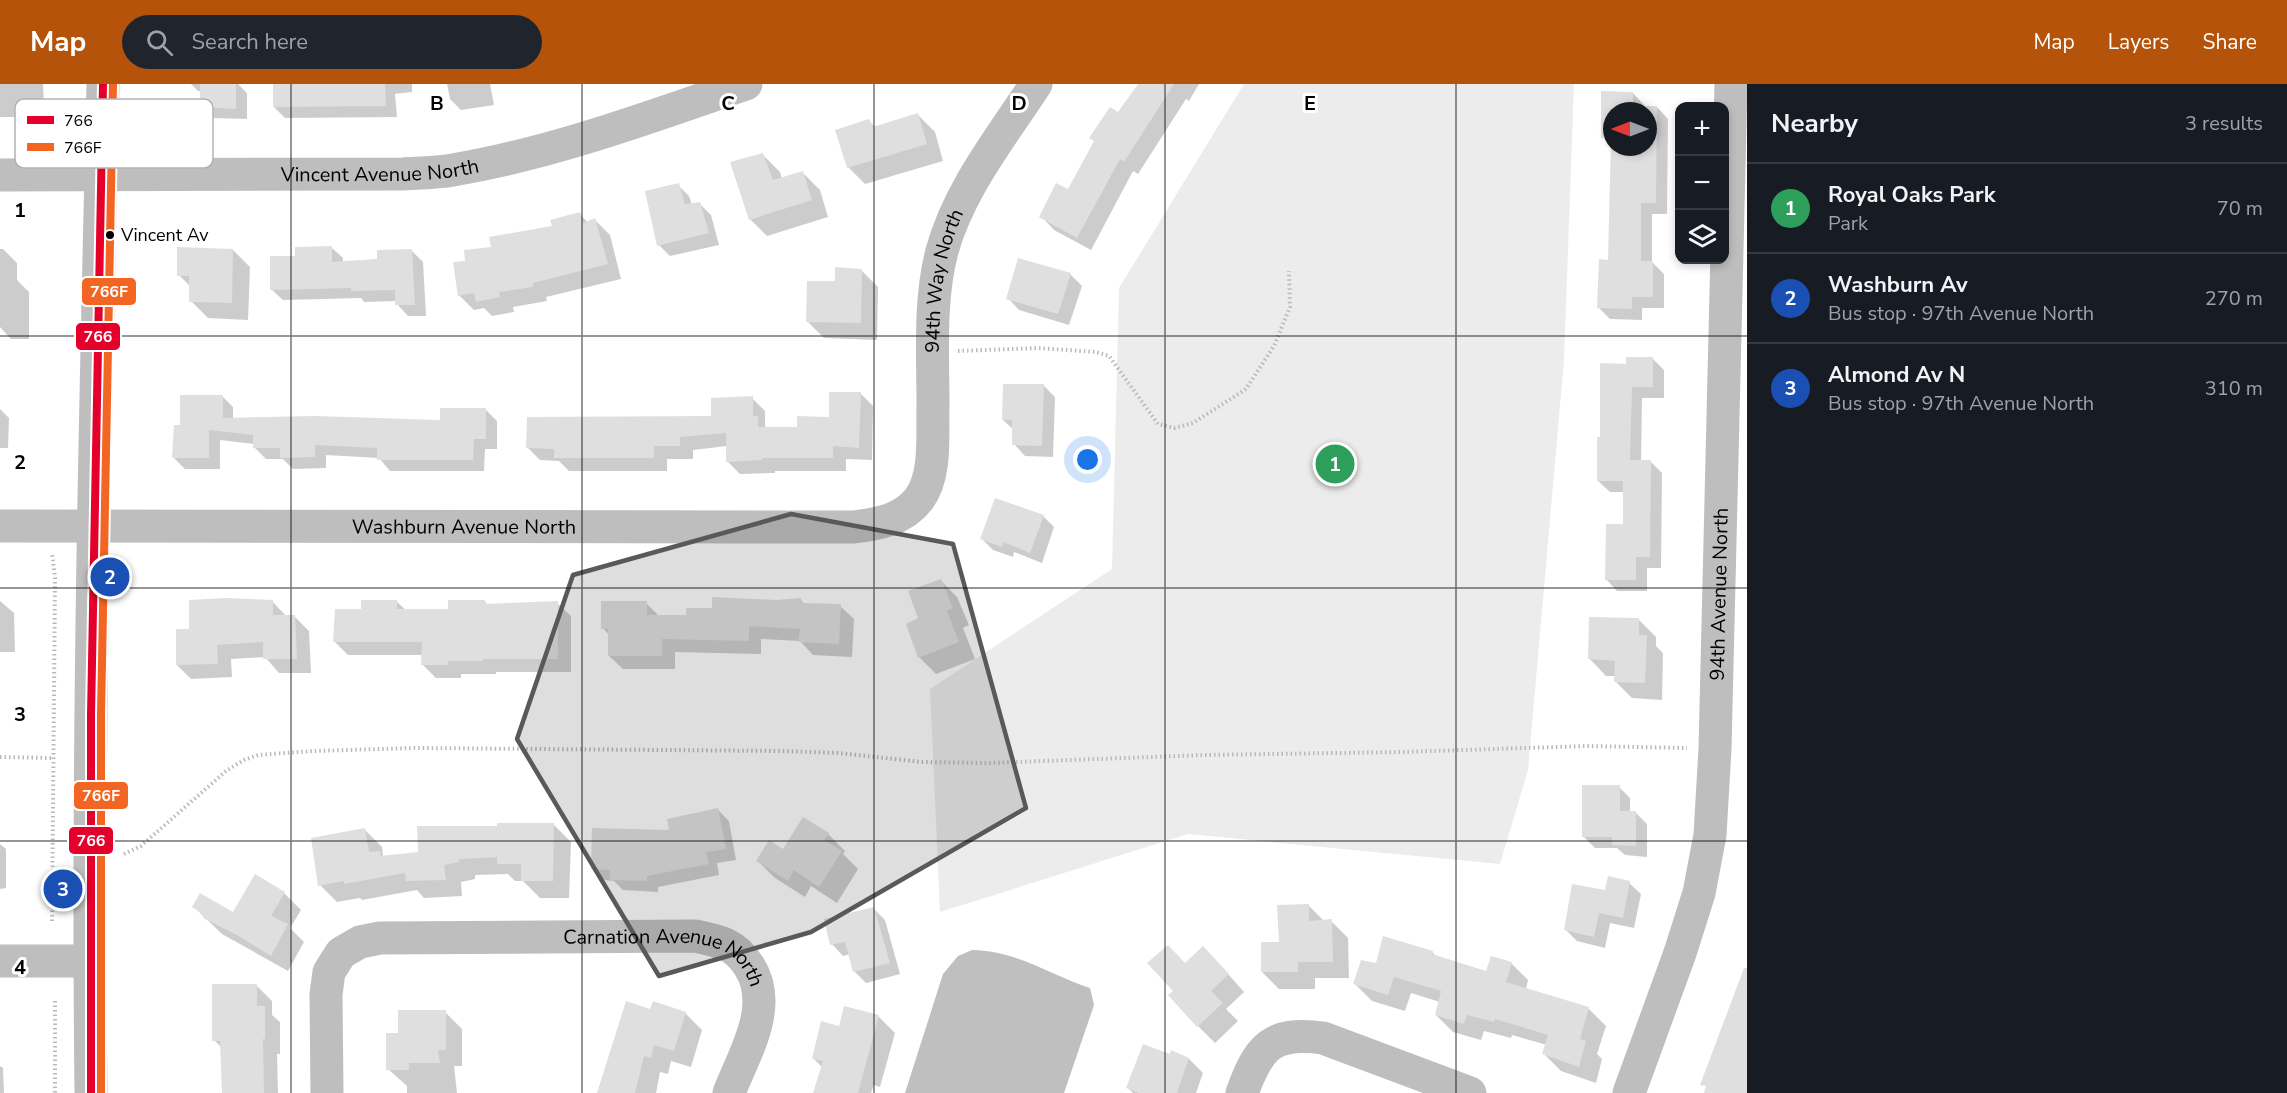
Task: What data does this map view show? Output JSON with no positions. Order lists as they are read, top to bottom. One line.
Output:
{"streets":{"street":["Vincent Avenue North","94th Way North","Washburn Avenue North","94th Avenue North","Carnation Avenue North"]},"crossings":[["94th Way North","Washburn Avenue North"]],"places":["Vincent Av"],"lines":["transit line 766","transit line 766F"],"legend":["766","766F"],"north":"left","page":{"header":"Map","search":"Search here","nav":["Map","Layers","Share"],"heading":["Nearby","3 results"],"map_buttons":["+","−"],"list":[{"mark":"1","name":"Royal Oaks Park","note":"Park","value":"70 m"},{"mark":"2","name":"Washburn Av","note":"Bus stop · 97th Avenue North","value":"270 m"},{"mark":"3","name":"Almond Av N","note":"Bus stop · 97th Avenue North","value":"310 m"}],"pins":["1","2","3"]},"grid":{"columns":["B","C","D","E"],"rows":["1","2","3","4"]}}
